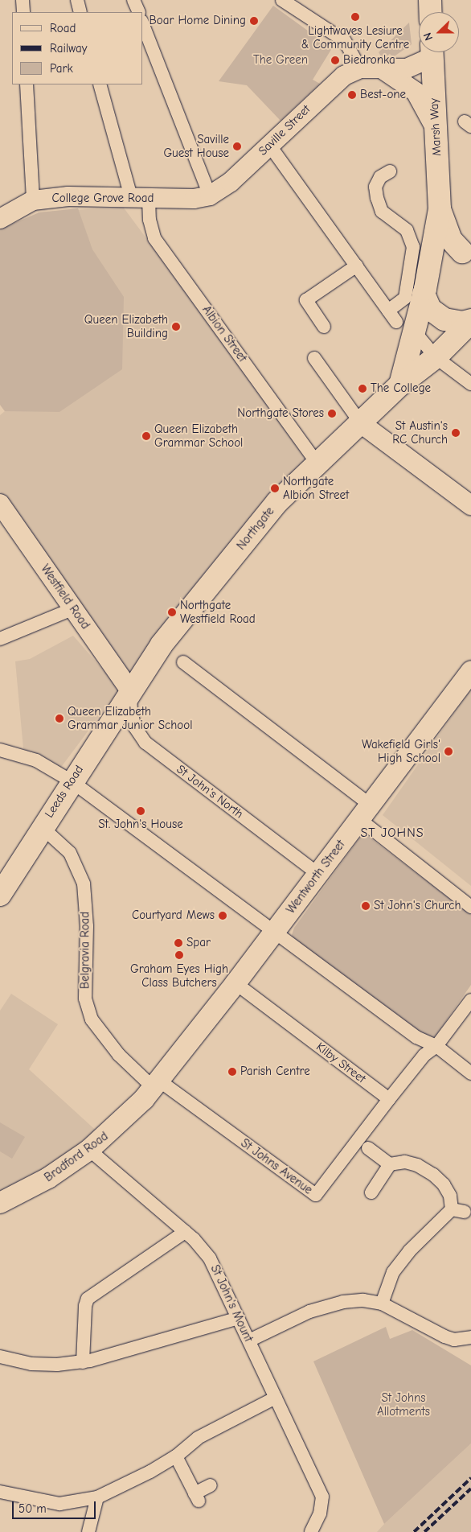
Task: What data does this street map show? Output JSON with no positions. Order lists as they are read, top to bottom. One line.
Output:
{"streets":{"highway":["Marsh Way","Northgate","Leeds Road"],"main road":["Wentworth Street","Bradford Road"],"street":["Saville Street","College Grove Road","Albion Street","Westfield Road","St John's North","Belgravia Road","Kilby Street","St Johns Avenue","St John's Mount"]},"crossings":[["Saville Street","College Grove Road"],["College Grove Road","Albion Street"],["Albion Street","Northgate"],["Northgate","Westfield Road"],["Northgate","Leeds Road"],["Northgate","St John's North"],["Westfield Road","Leeds Road"],["Westfield Road","St John's North"],["Leeds Road","St John's North"],["Leeds Road","Belgravia Road"],["St John's North","Wentworth Street"],["Wentworth Street","Belgravia Road"],["Wentworth Street","Kilby Street"],["Wentworth Street","Bradford Road"],["Wentworth Street","St Johns Avenue"],["Belgravia Road","Bradford Road"],["Belgravia Road","St Johns Avenue"],["Kilby Street","St Johns Avenue"],["Bradford Road","St Johns Avenue"],["Bradford Road","St John's Mount"]],"districts":["ST JOHNS"],"parks":["The Green","St Johns Allotments"],"places":["Lightwaves Lesiure & Community Centre","Boar Home Dining","Biedronka","Best-one","Saville Guest House","Queen Elizabeth Building","The College","Northgate Stores","St Austin's RC Church","Queen Elizabeth Grammar School","Northgate Albion Street","Northgate Westfield Road","Queen Elizabeth Grammar Junior School","Wakefield Girls' High School","St. John's House","St John's Church","Courtyard Mews","Spar","Graham Eyes High Class Butchers","Parish Centre"],"legend":["Road","Railway","Park"],"scale_bar":"50 m","north":"left"}
